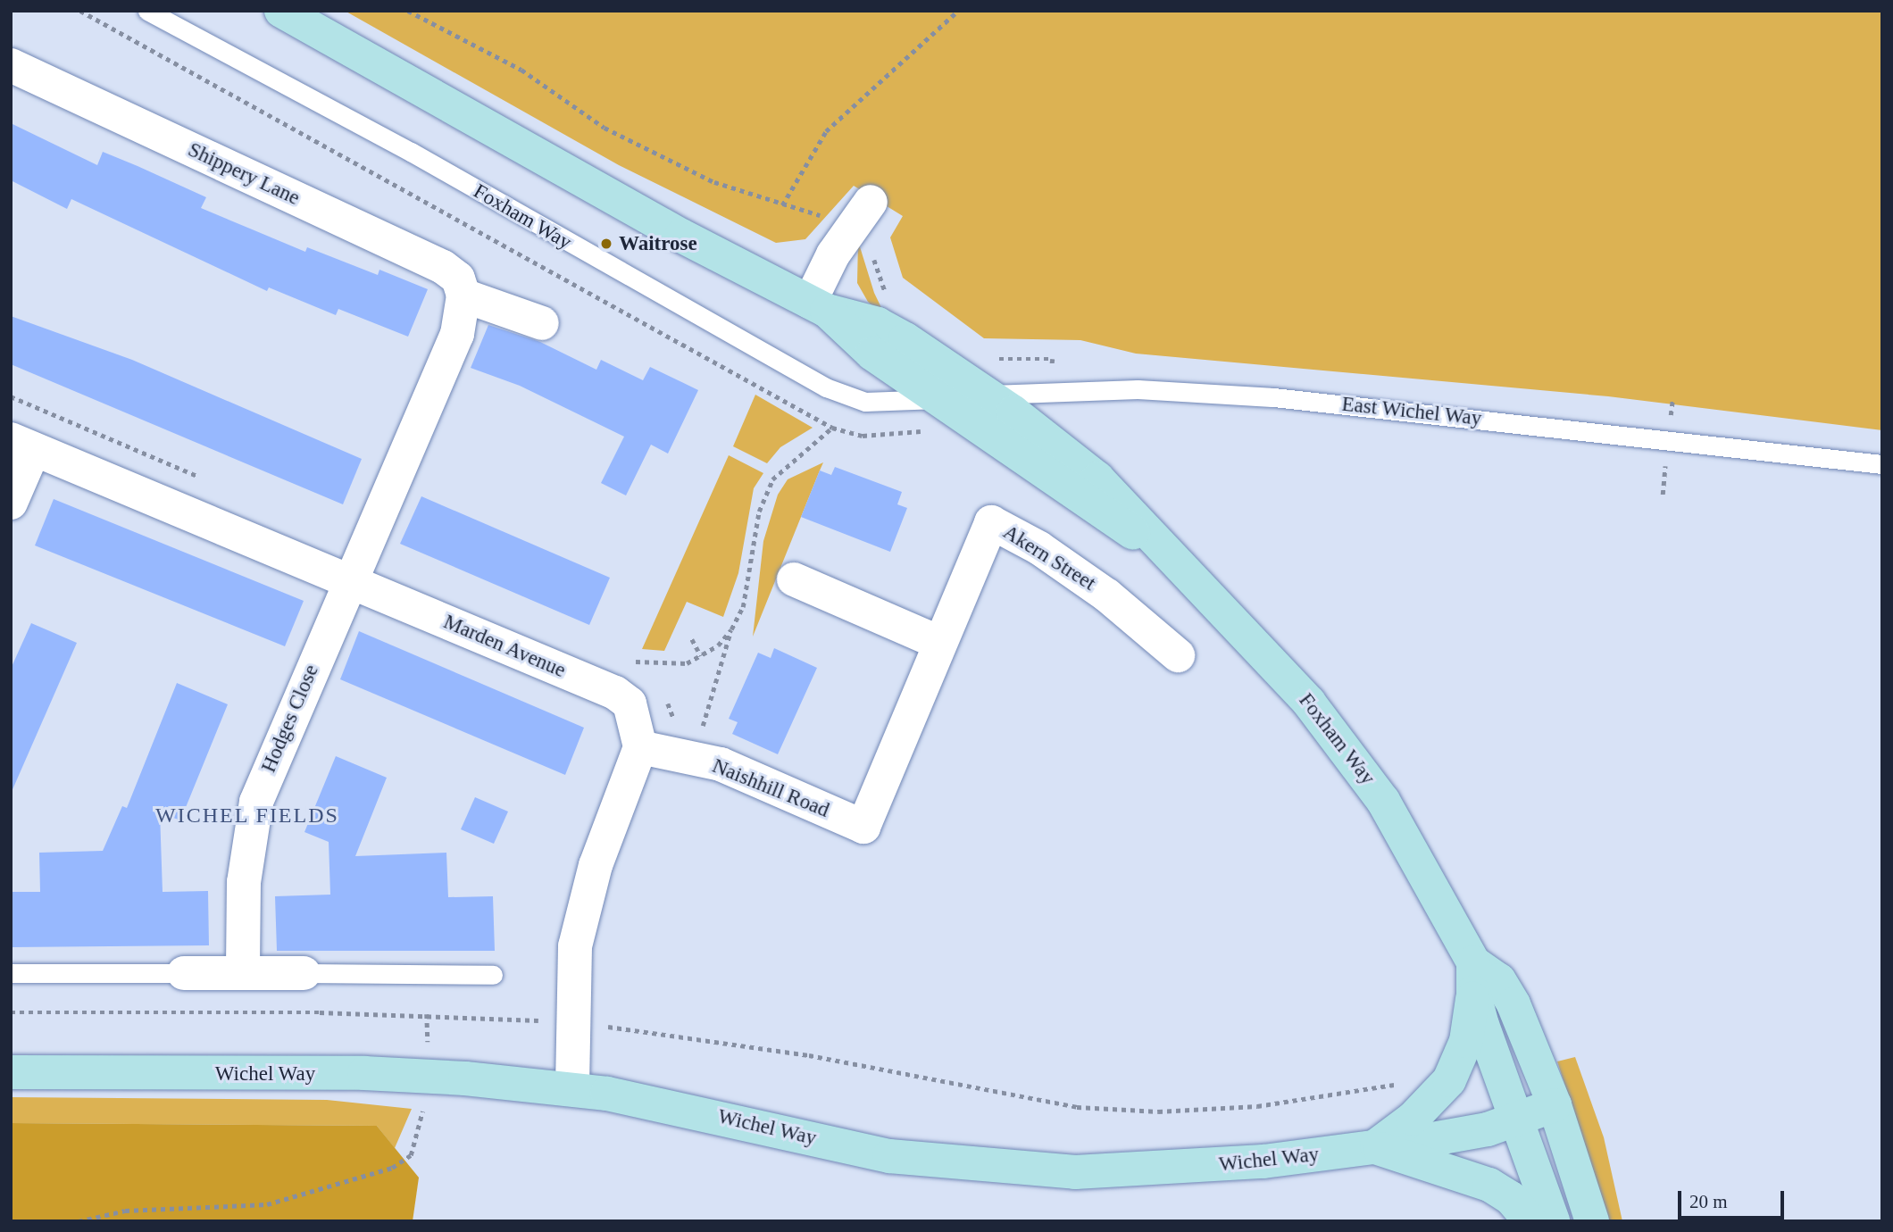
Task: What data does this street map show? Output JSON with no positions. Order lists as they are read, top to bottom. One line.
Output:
{"streets":{"main road":["Foxham Way","Wichel Way"],"street":["Shippery Lane","Akern Street","Marden Avenue","Hodges Close","Naishhill Road"],"lane":["East Wichel Way"]},"crossings":[["Foxham Way","East Wichel Way"],["Foxham Way","Wichel Way"],["Akern Street","Naishhill Road"],["Marden Avenue","Hodges Close"],["Marden Avenue","Naishhill Road"]],"districts":["WICHEL FIELDS"],"places":["Waitrose"],"scale_bar":"20 m"}
